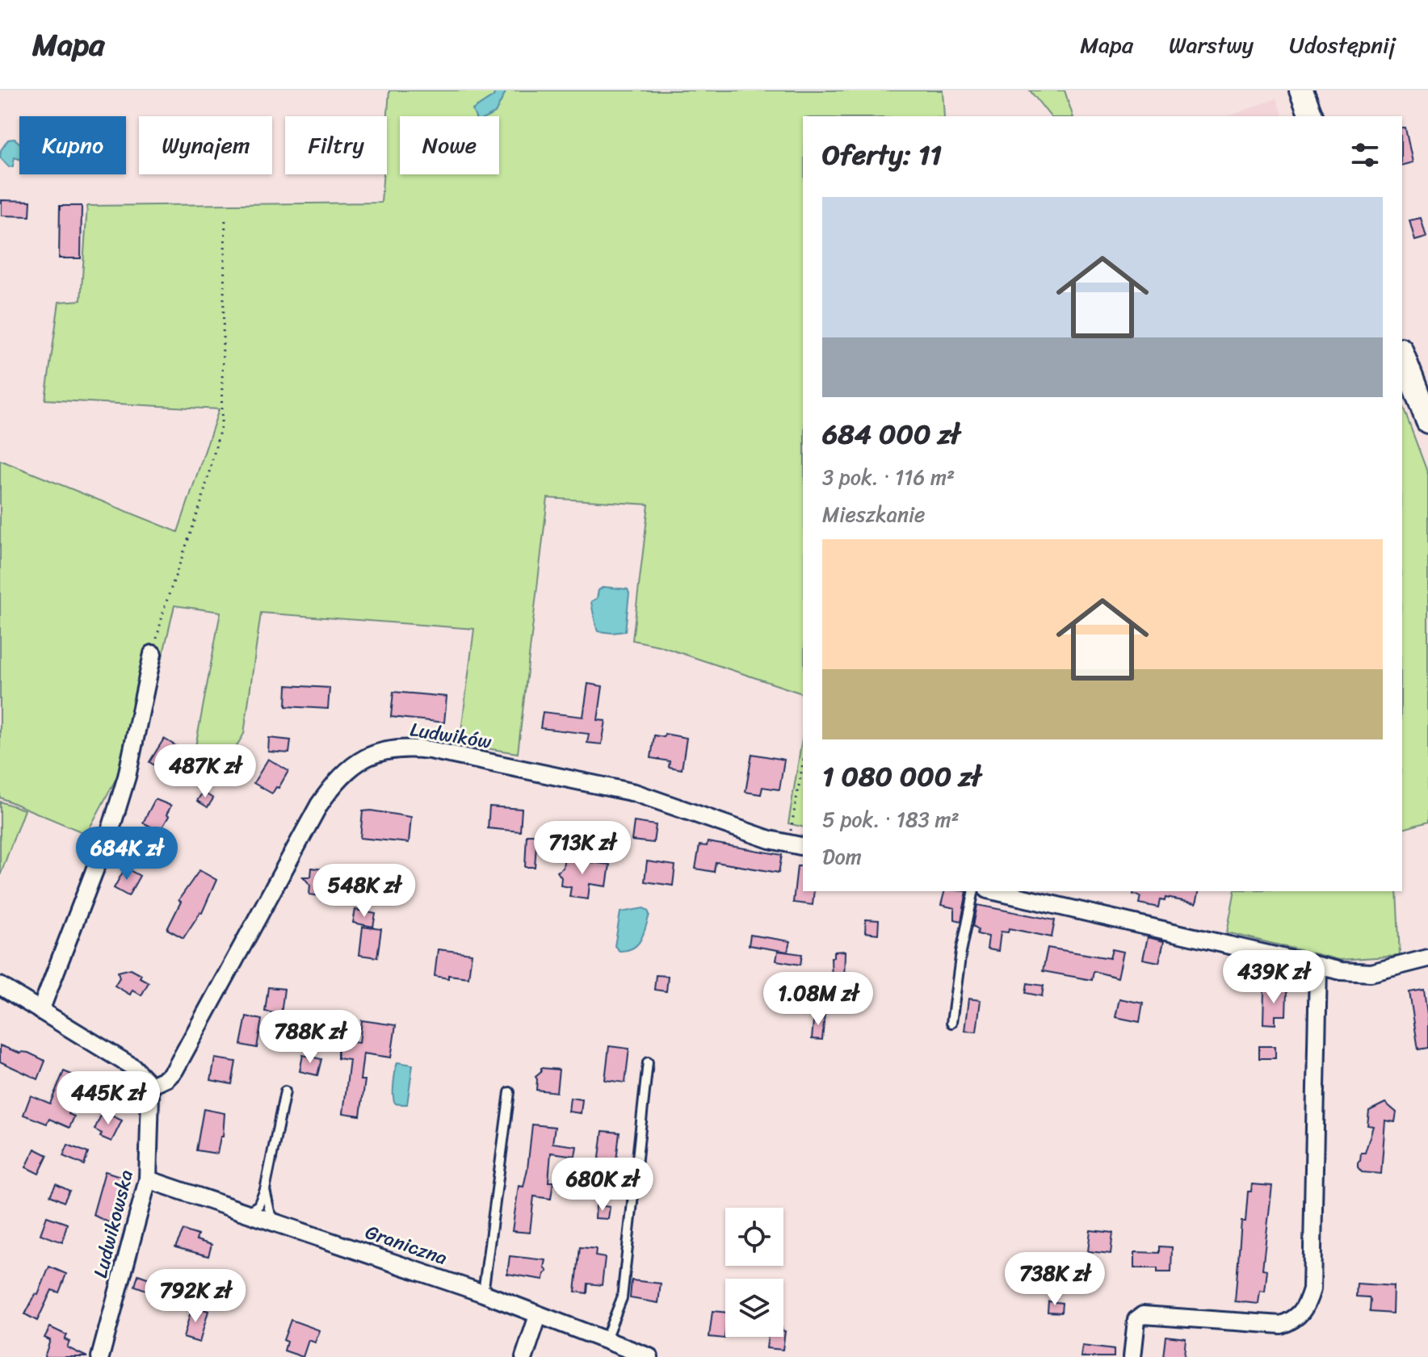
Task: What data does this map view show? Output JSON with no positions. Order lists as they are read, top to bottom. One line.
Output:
{"streets":{"street":["Ludwików","Ludwikowska","Graniczna"]},"crossings":[["Ludwików","Ludwikowska"],["Ludwikowska","Graniczna"]],"page":{"header":"Mapa","nav":["Mapa","Warstwy","Udostępnij"],"chip":["Kupno","Wynajem","Filtry","Nowe"],"heading":"Oferty: 11","list":[{"name":"684 000 zł","note":"3 pok. · 116 m² · Mieszkanie"},{"name":"1 080 000 zł","note":"5 pok. · 183 m² · Dom"}],"price":["487K zł","713K zł","684K zł","548K zł","439K zł","1.08M zł","788K zł","445K zł","680K zł","738K zł","792K zł"]}}
